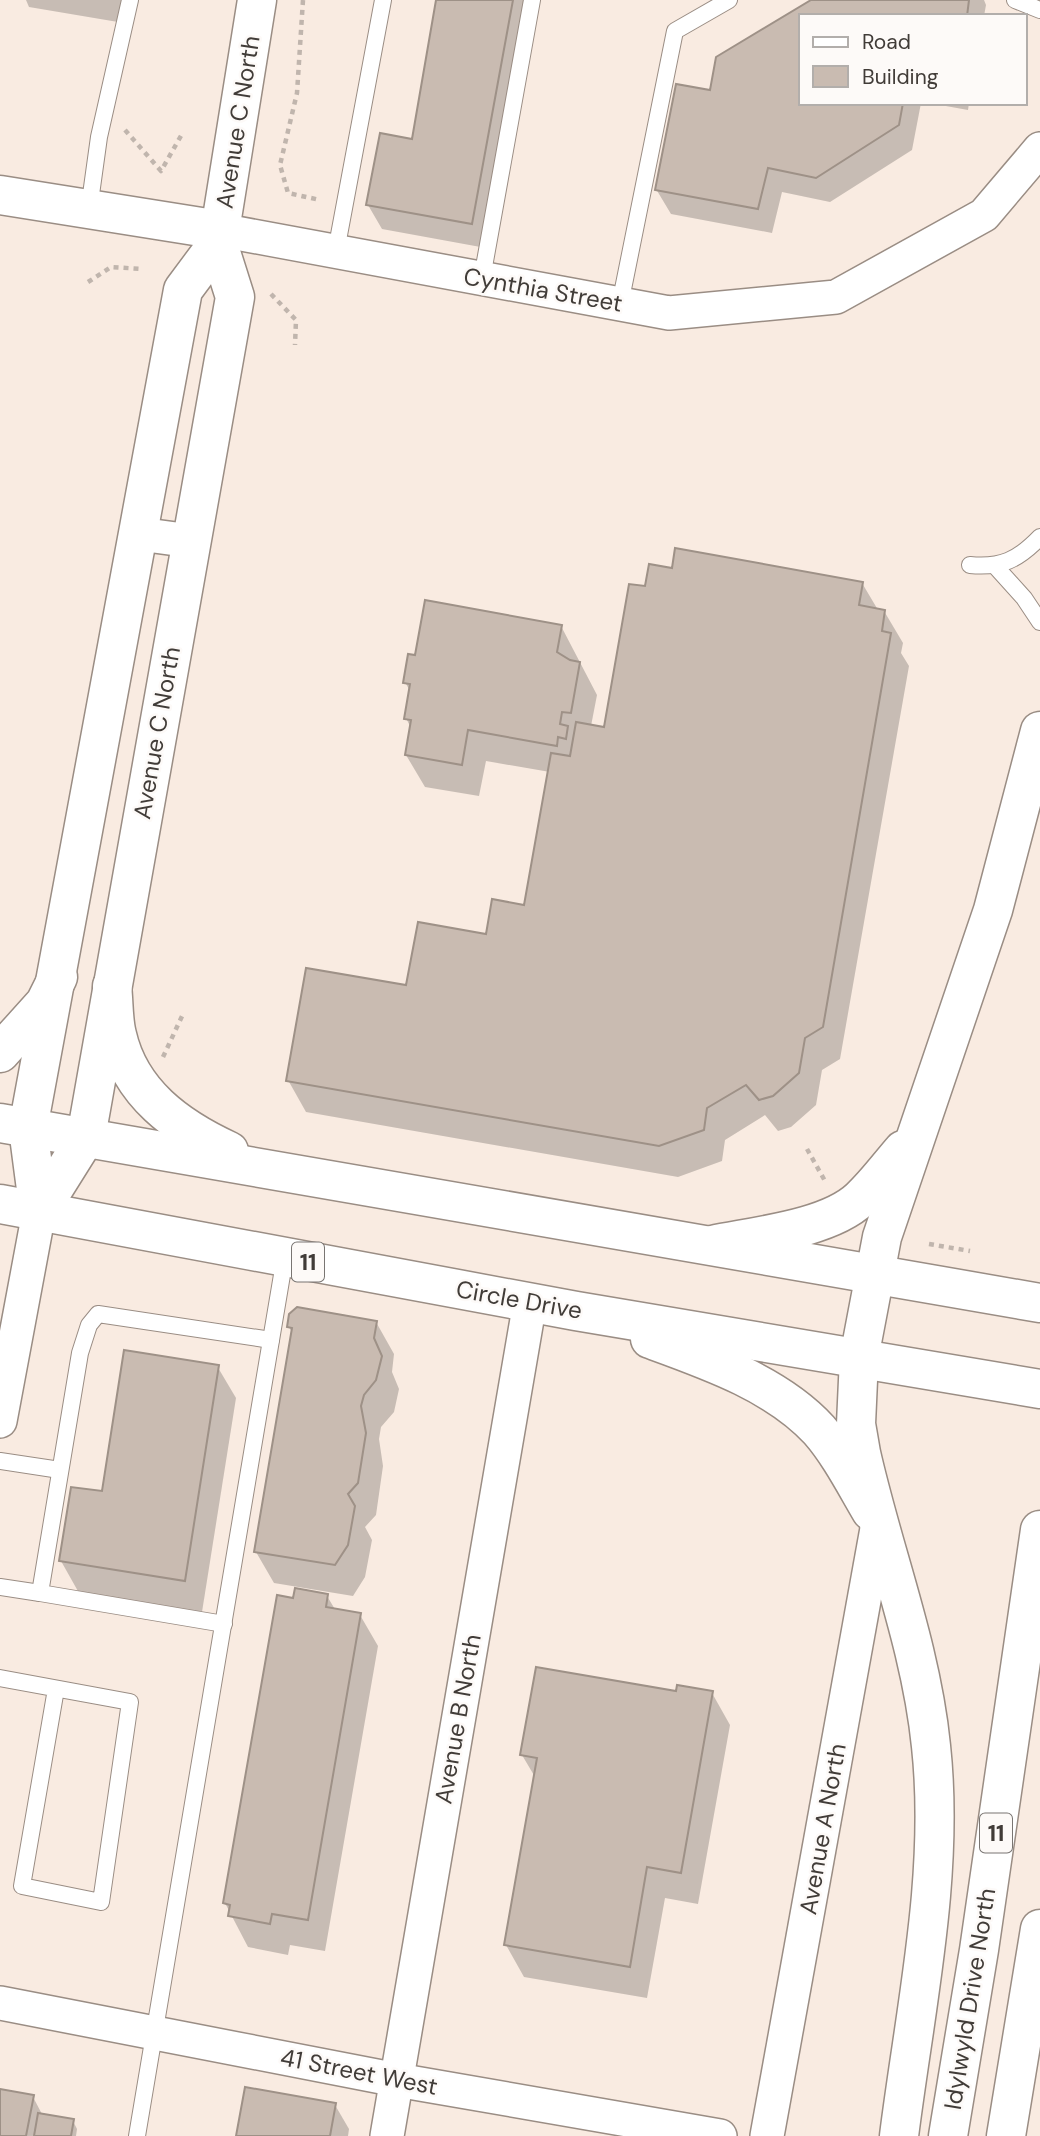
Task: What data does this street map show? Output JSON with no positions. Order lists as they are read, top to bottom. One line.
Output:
{"streets":{"main road":["Avenue C North","Cynthia Street","11","Circle Drive","Idylwyld Drive North"],"street":["Avenue B North","Avenue A North","41 Street West"]},"crossings":[["Avenue C North","Cynthia Street"],["Avenue C North","Circle Drive"],["Circle Drive","Avenue B North"],["Avenue B North","41 Street West"]],"legend":["Road","Building"]}
